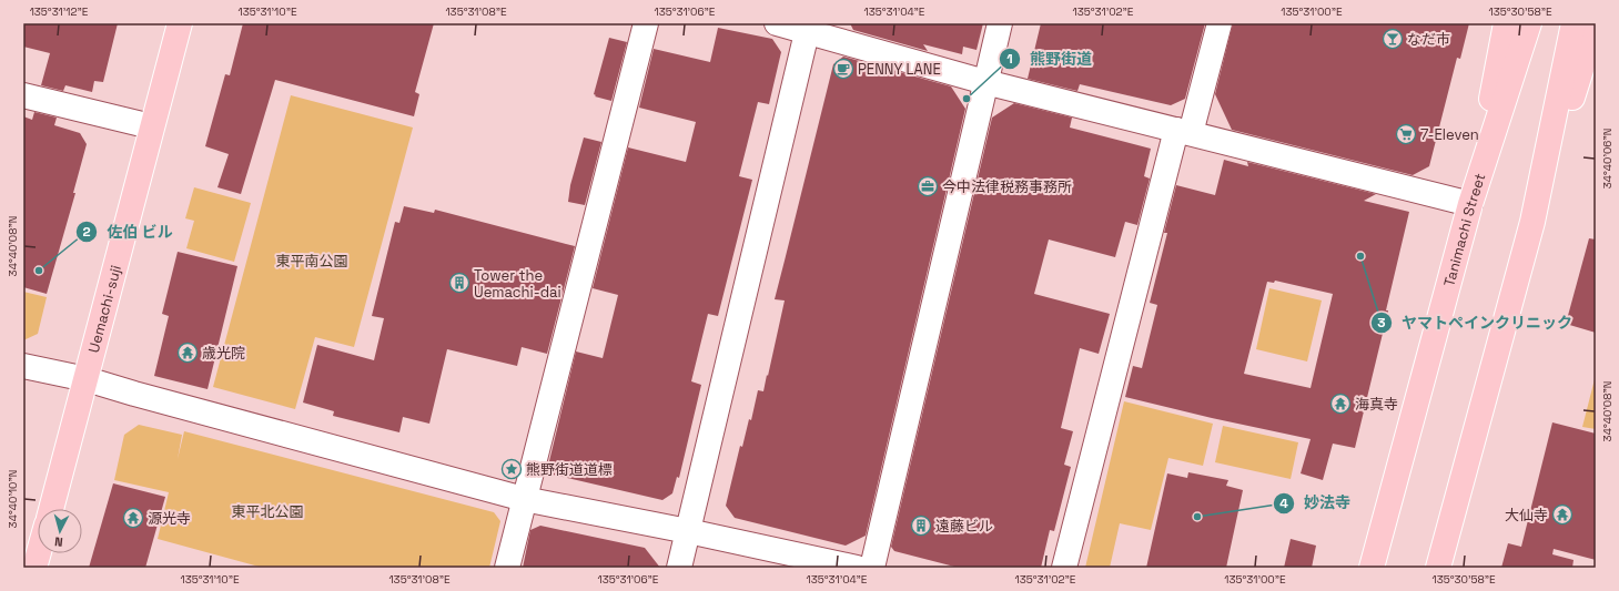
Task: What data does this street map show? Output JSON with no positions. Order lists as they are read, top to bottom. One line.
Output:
{"streets":{"main road":["Tanimachi Street","Uemachi-suji"]},"parks":["東平南公園","東平北公園"],"places":{"bar":["なだ市"],"cafe":["PENNY LANE"],"other":["熊野街道","ヤマトペインクリニック","佐伯 ビル","妙法寺"],"supermarket":["7-Eleven"],"office":["今中法律税務事務所"],"building":["Tower the Uemachi-dai","遠藤ビル"],"temple":["歳光院","海真寺","大仙寺","源光寺"],"place":["熊野街道道標"]},"north":"bottom","coordinates":["135°31'12\"E","135°31'10\"E","135°31'08\"E","135°31'06\"E","135°31'04\"E","135°31'02\"E","135°31'00\"E","135°30'58\"E","34°40'06\"N","34°40'08\"N","34°40'10\"N"]}
